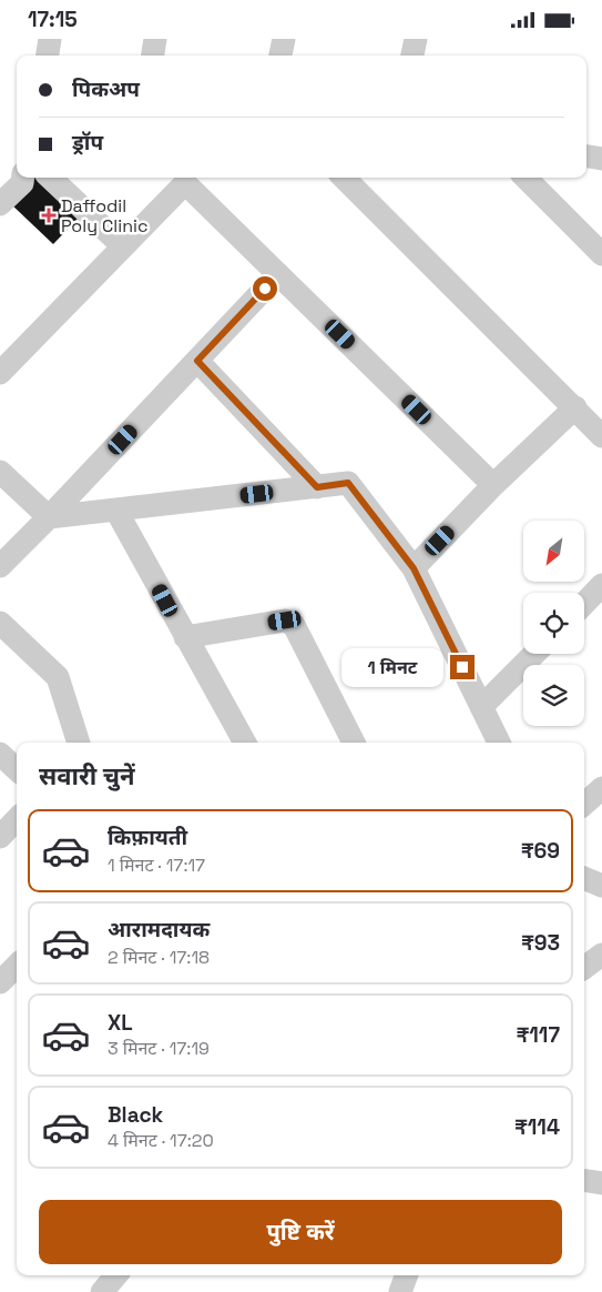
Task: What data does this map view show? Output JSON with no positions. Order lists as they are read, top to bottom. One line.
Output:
{"places":{"health":["Daffodil Poly Clinic"]},"north":"bottom left","page":{"status":"17:15","banner":["पिकअप","ड्रॉप"],"bubble":"1 मिनट","heading":"सवारी चुनें","list":[{"name":"किफ़ायती","note":"1 मिनट · 17:17","value":"₹69"},{"name":"आरामदायक","note":"2 मिनट · 17:18","value":"₹93"},{"name":"XL","note":"3 मिनट · 17:19","value":"₹117"},{"name":"Black","note":"4 मिनट · 17:20","value":"₹114"}],"buttons":"पुष्टि करें"}}
